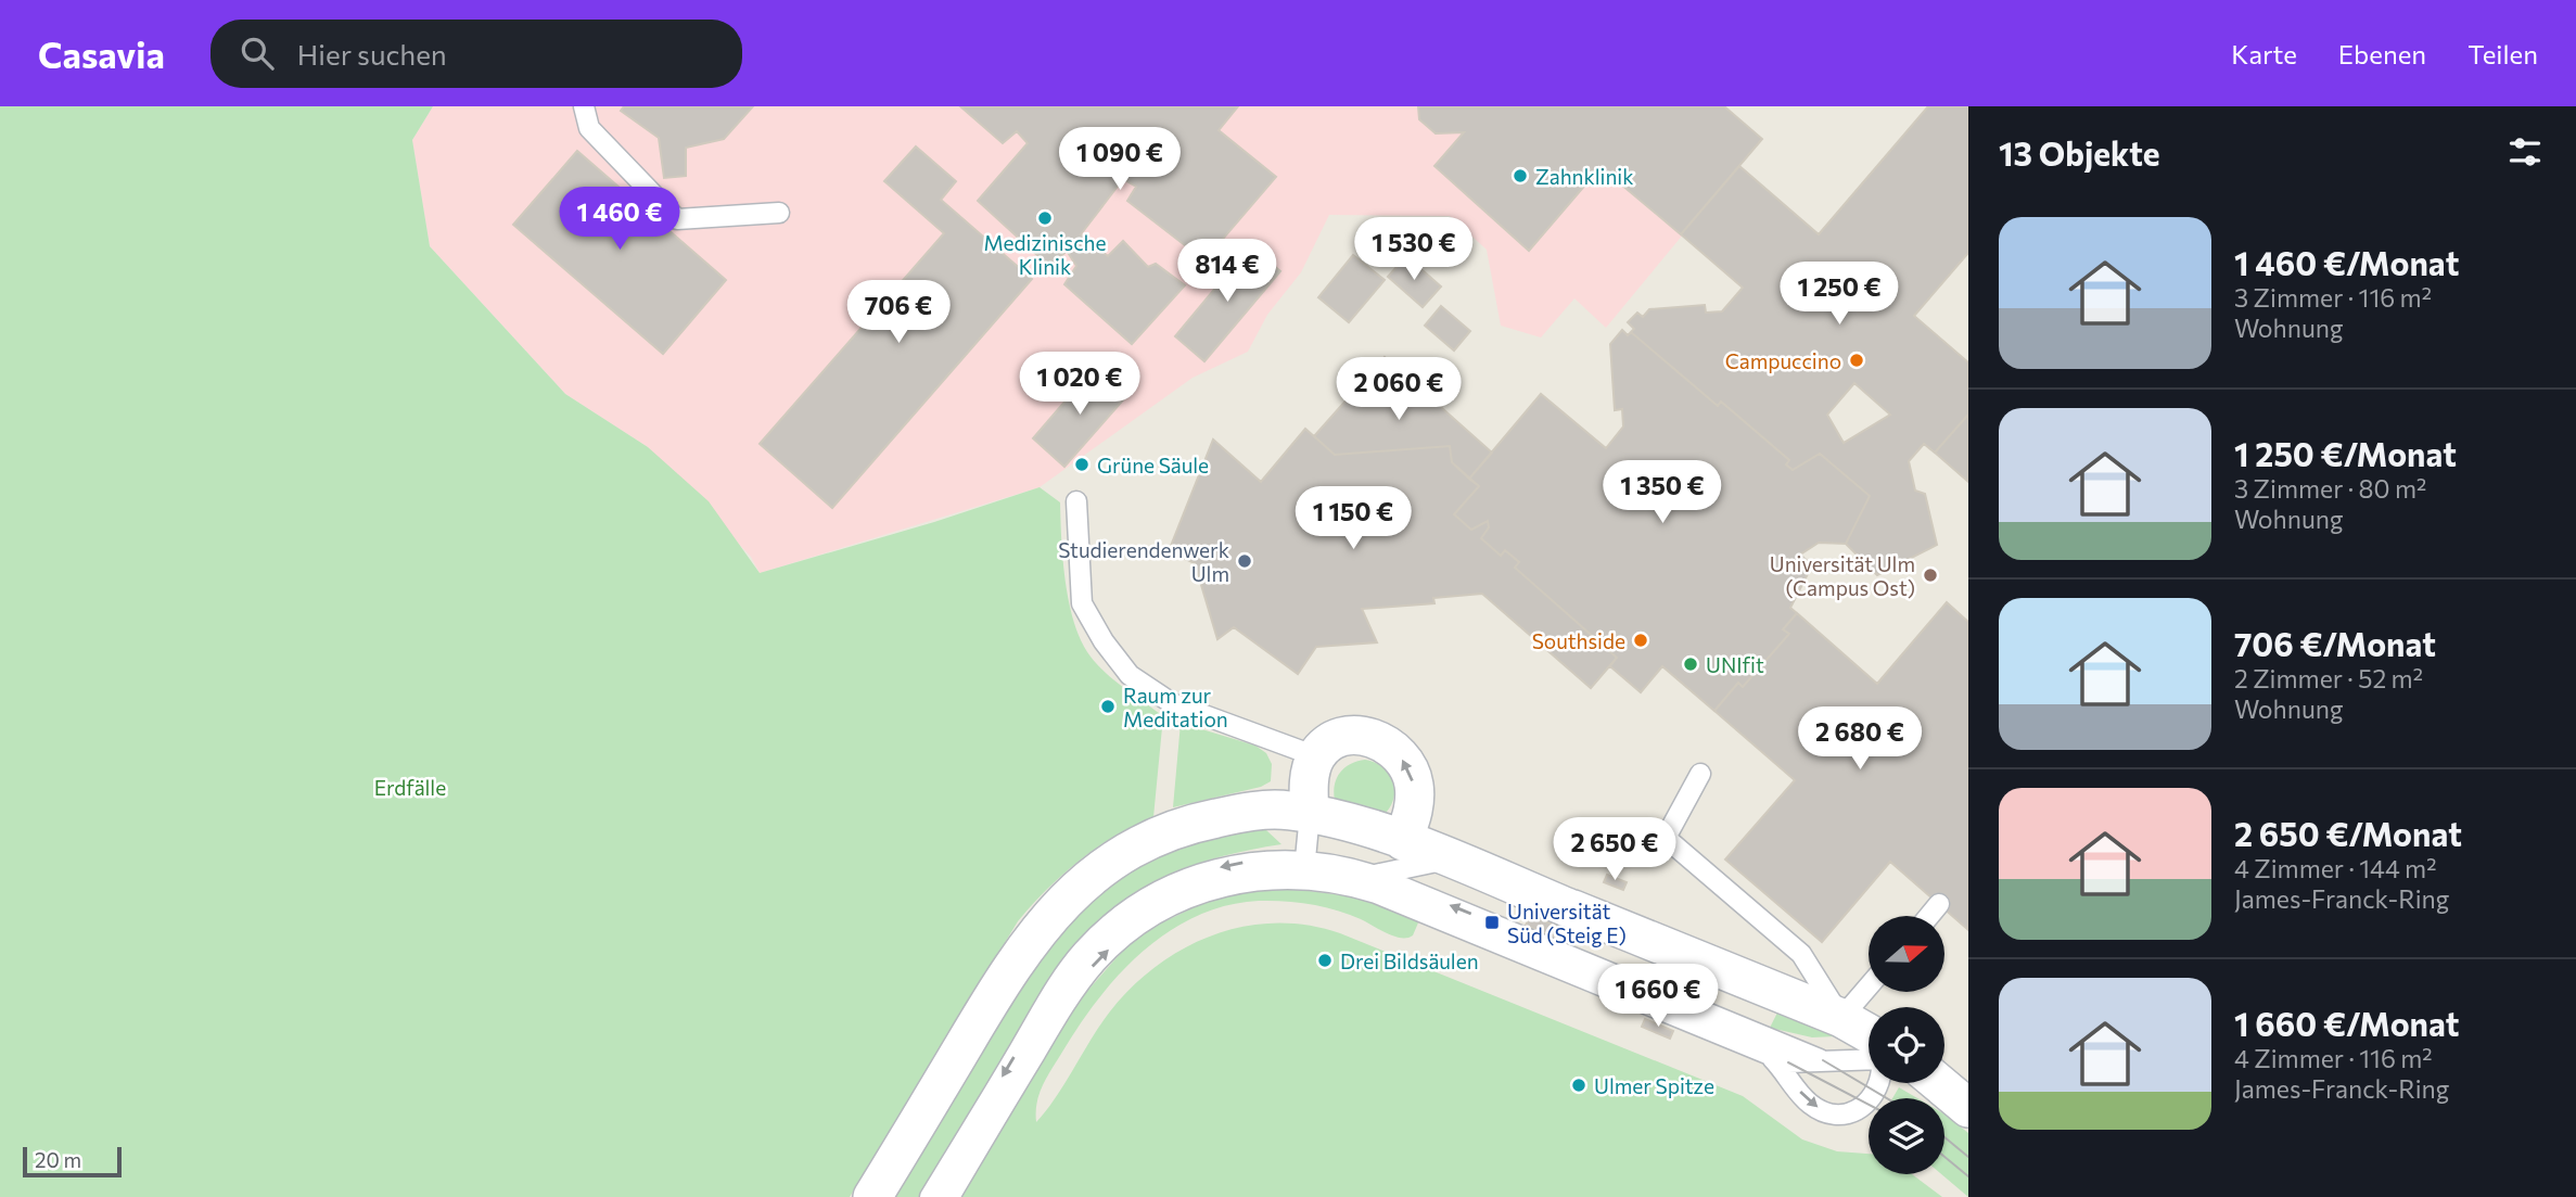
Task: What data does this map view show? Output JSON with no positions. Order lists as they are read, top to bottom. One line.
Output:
{"parks":["Erdfälle"],"places":{"other":["Zahnklinik","Medizinische Klinik","Campuccino","Grüne Säule","Studierendenwerk Ulm","Universität Ulm (Campus Ost)","Southside","UNIfit","Raum zur Meditation","Drei Bildsäulen","Ulmer Spitze"],"transit":["Universität Süd (Steig E)"]},"scale_bar":"20 m","north":"right","page":{"header":"Casavia","search":"Hier suchen","nav":["Karte","Ebenen","Teilen"],"heading":"13 Objekte","price":["1 090 €","1 460 €","1 530 €","814 €","1 250 €","706 €","1 020 €","2 060 €","1 350 €","1 150 €","2 680 €","2 650 €","1 660 €"],"list":[{"name":"1 460 €/Monat","note":"3 Zimmer · 116 m² · Wohnung"},{"name":"1 250 €/Monat","note":"3 Zimmer · 80 m² · Wohnung"},{"name":"706 €/Monat","note":"2 Zimmer · 52 m² · Wohnung"},{"name":"2 650 €/Monat","note":"4 Zimmer · 144 m² · James-Franck-Ring"},{"name":"1 660 €/Monat","note":"4 Zimmer · 116 m² · James-Franck-Ring"}],"scale":"20 m"}}
